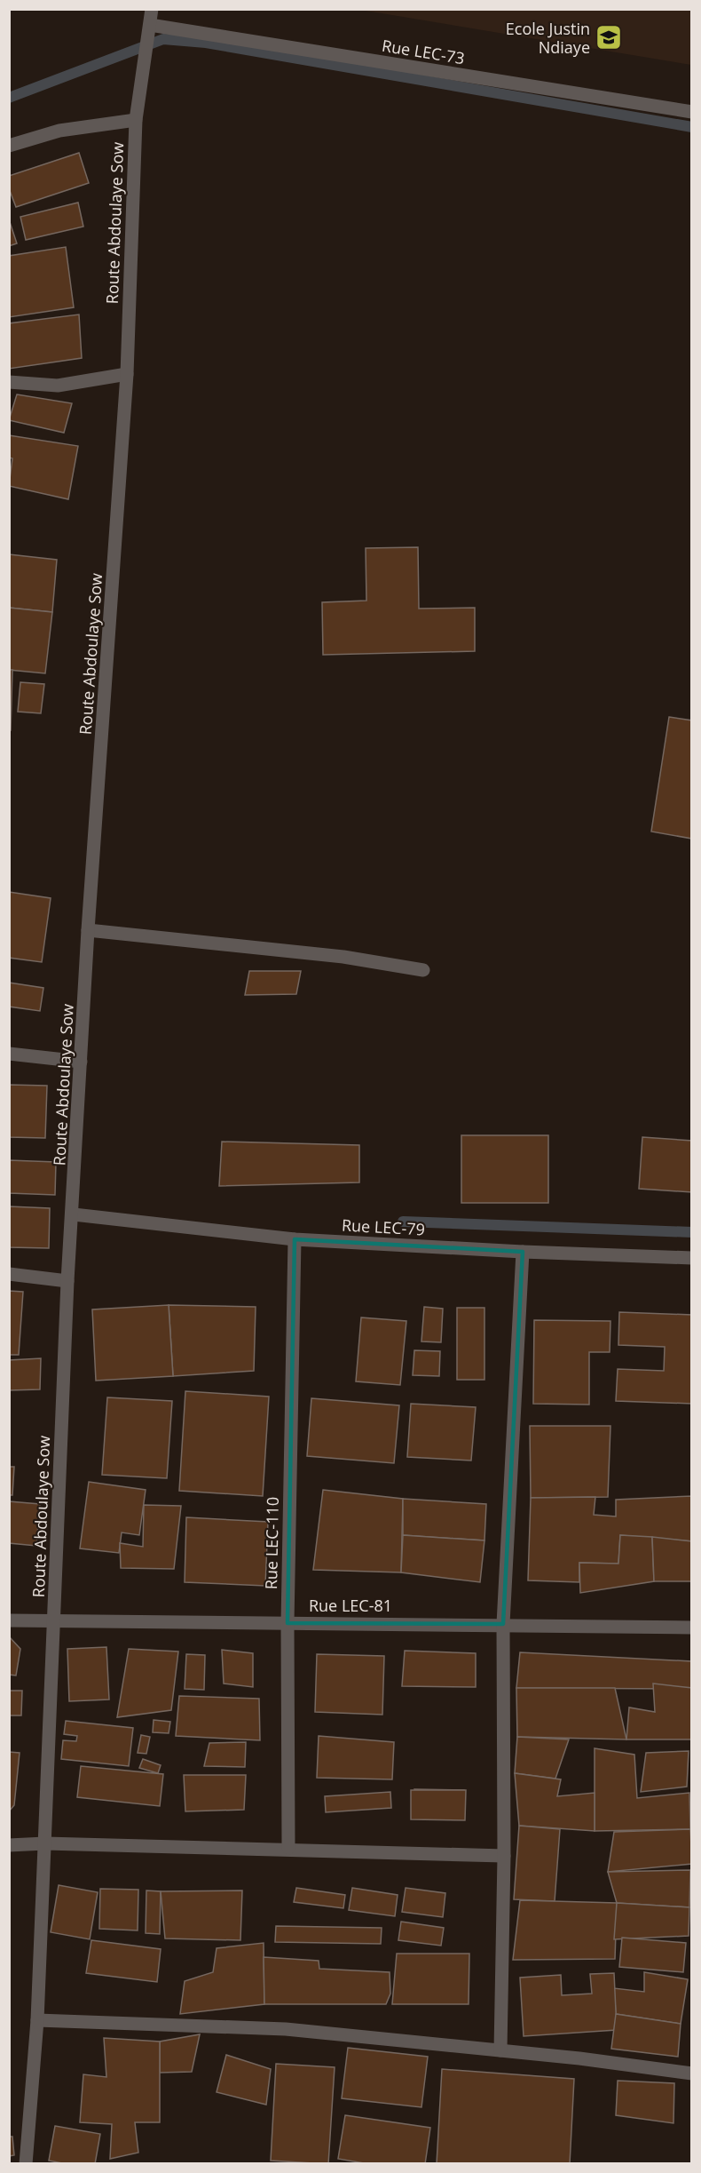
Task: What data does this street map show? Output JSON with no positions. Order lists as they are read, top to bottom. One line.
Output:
{"streets":{"street":["Rue LEC-73","Route Abdoulaye Sow","Rue LEC-79","Rue LEC-110","Rue LEC-81"]},"crossings":[["Rue LEC-73","Route Abdoulaye Sow"],["Route Abdoulaye Sow","Rue LEC-79"],["Route Abdoulaye Sow","Rue LEC-81"],["Rue LEC-79","Rue LEC-110"],["Rue LEC-110","Rue LEC-81"]],"places":{"school or university":["Ecole Justin Ndiaye"]}}
